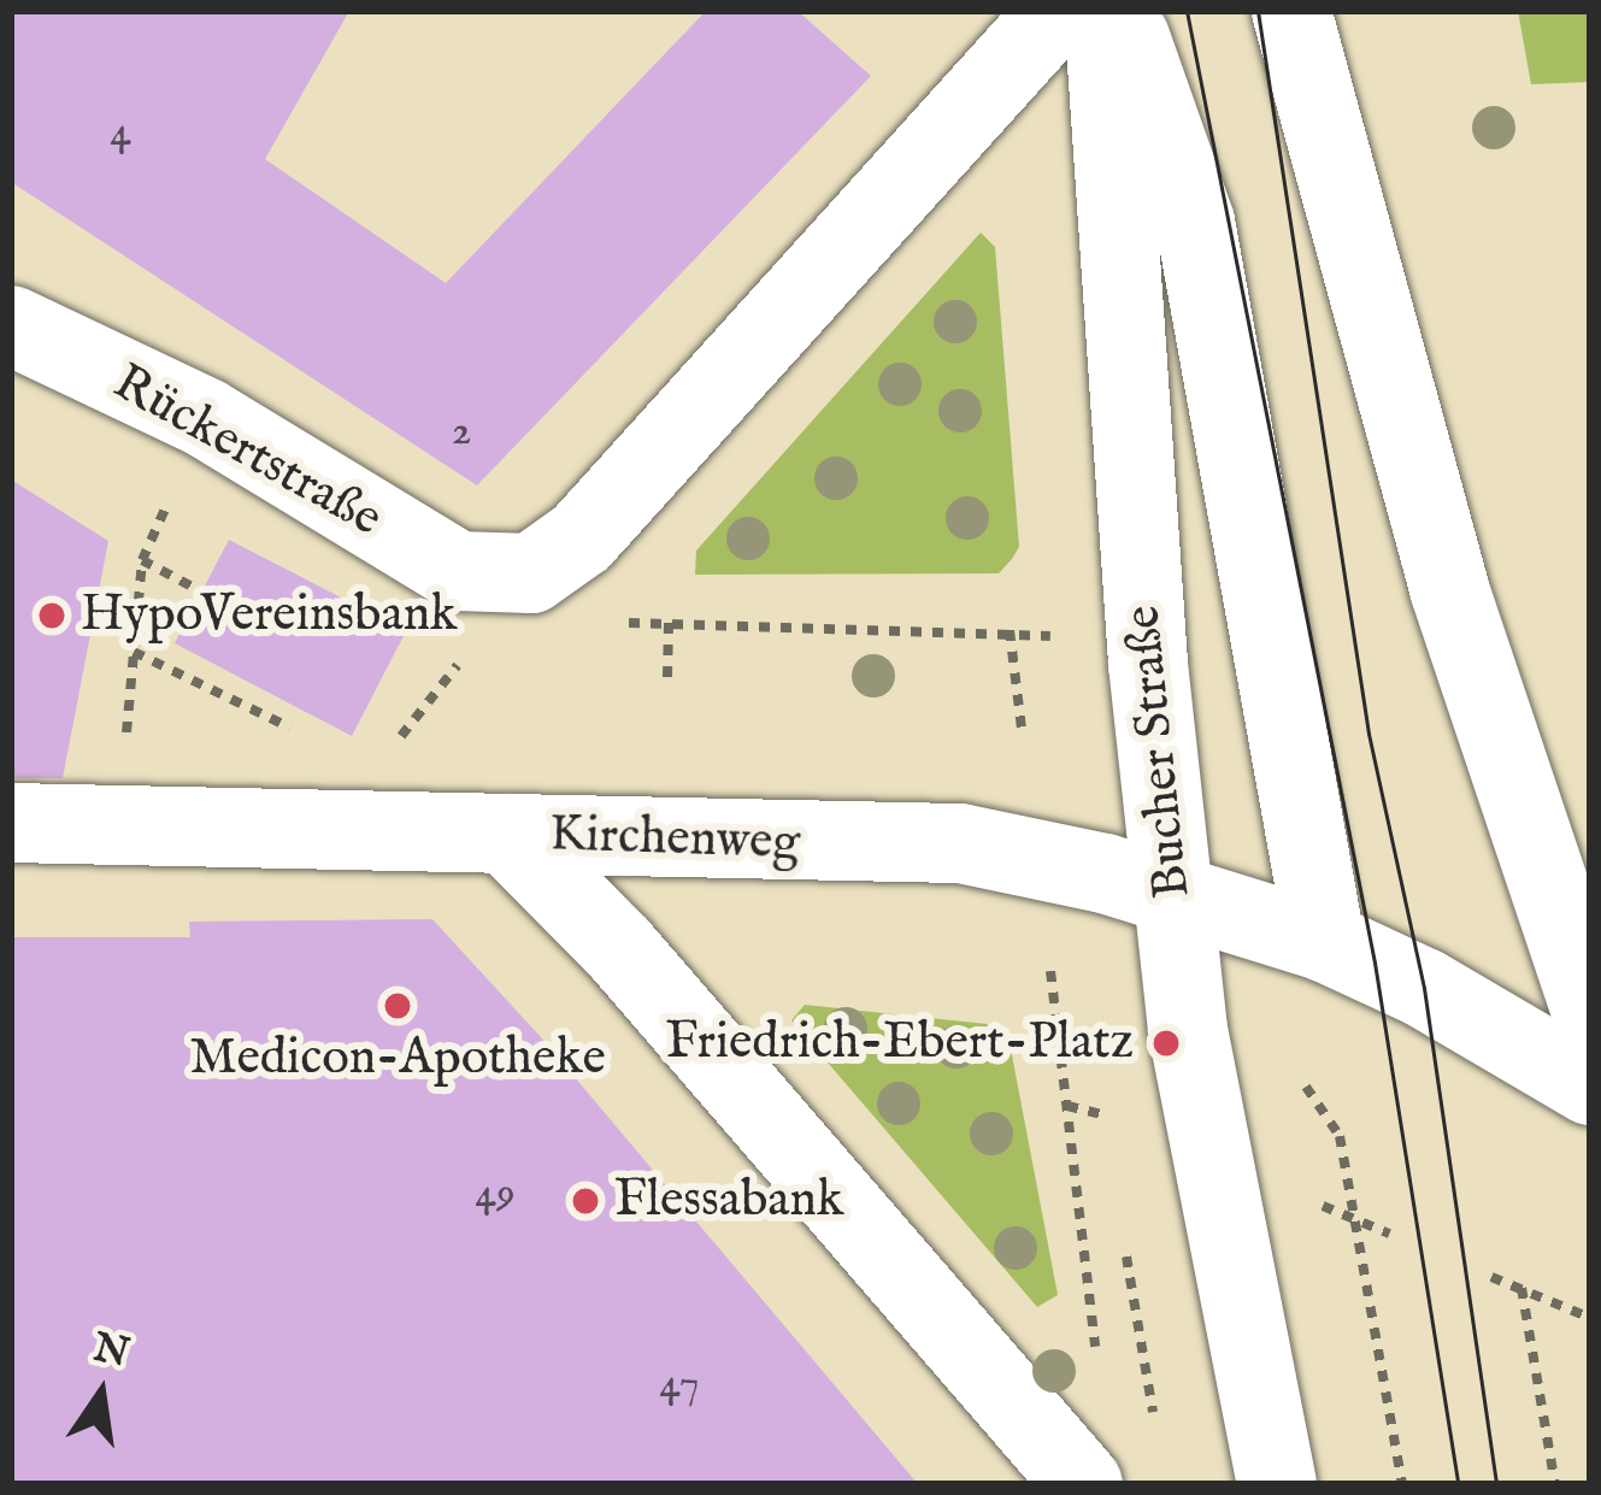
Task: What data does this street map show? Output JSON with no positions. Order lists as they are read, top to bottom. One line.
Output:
{"streets":{"street":["Rückertstraße","Bucher Straße","Kirchenweg"]},"crossings":[["Bucher Straße","Kirchenweg"]],"places":["HypoVereinsbank","Medicon-Apotheke","Friedrich-Ebert-Platz","Flessabank"],"house_numbers":["4","2","49","47"],"north":"top"}
